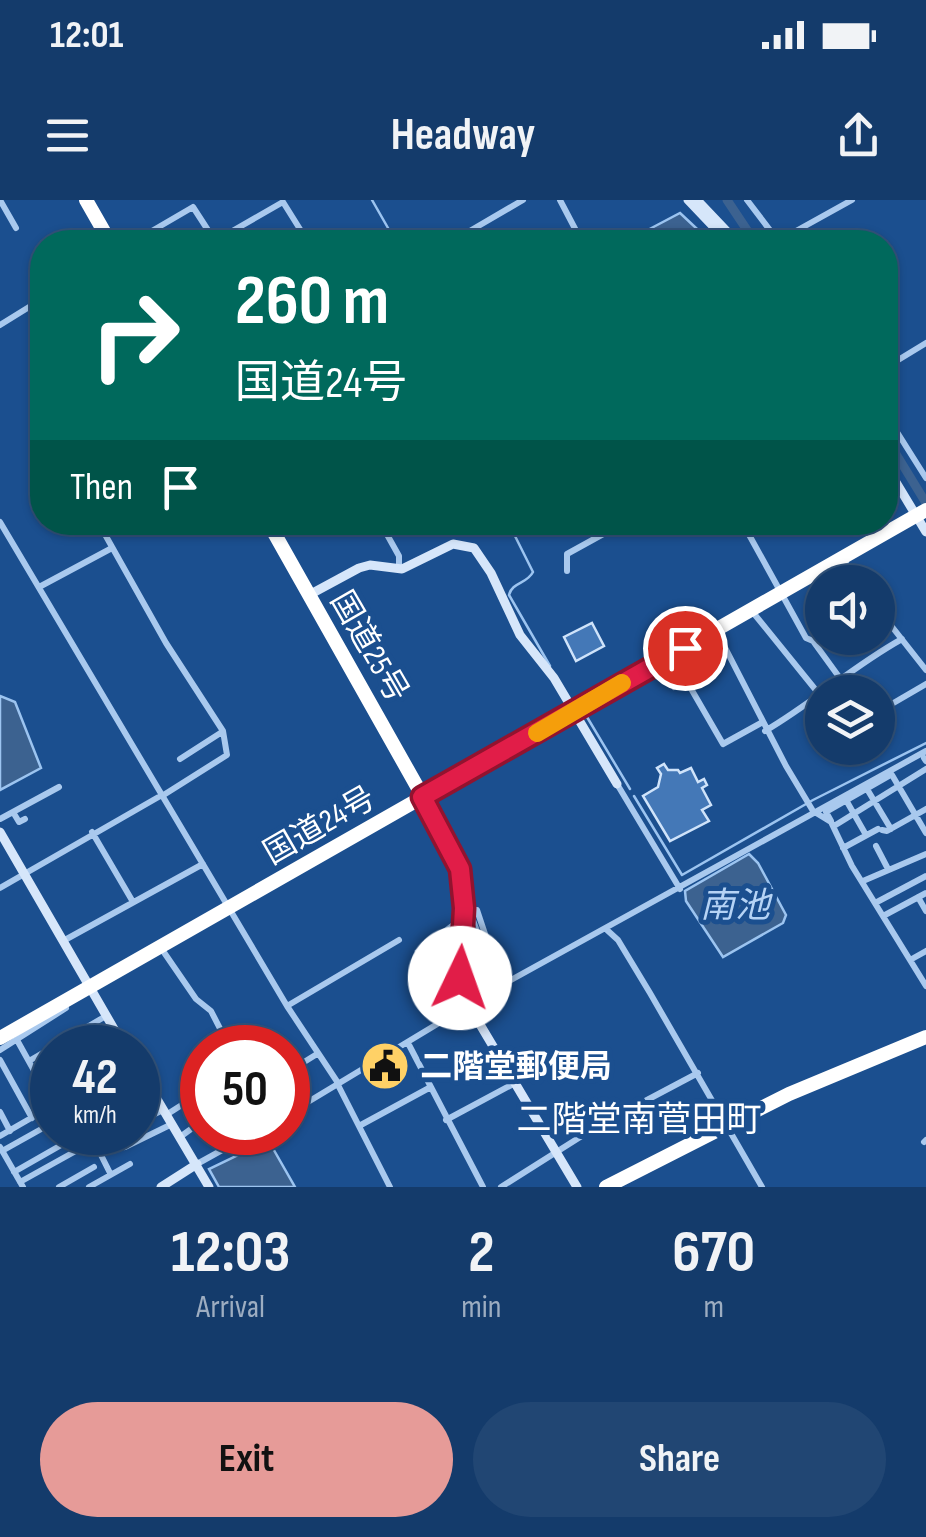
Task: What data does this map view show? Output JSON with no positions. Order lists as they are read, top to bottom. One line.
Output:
{"streets":{"highway":["国道25号","国道24号"]},"crossings":[["国道25号","国道24号"]],"districts":["二階堂南菅田町"],"water":["南池"],"places":{"public building":["二階堂郵便局"]},"page":{"status":"12:01","header":"Headway","turn":["260 m","国道24号"],"then":"Then","speed":"42 km/h","limit":"50","eta":["12:03","Arrival","2","min","670","m"],"buttons":["Exit","Share"]}}
